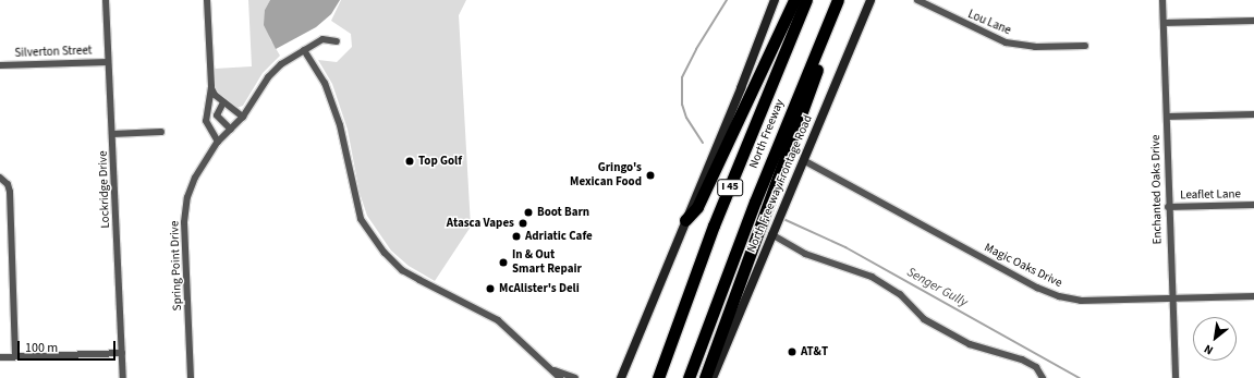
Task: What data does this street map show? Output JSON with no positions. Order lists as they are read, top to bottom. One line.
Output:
{"streets":{"highway":["North Freeway","I 45"],"main road":["North Freeway Frontage Road"],"street":["Lou Lane","Silverton Street","Lockridge Drive","Enchanted Oaks Drive","Leaflet Lane","Spring Point Drive","Magic Oaks Drive"]},"crossings":[["Silverton Street","Lockridge Drive"],["North Freeway Frontage Road","Magic Oaks Drive"],["Enchanted Oaks Drive","Leaflet Lane"],["Enchanted Oaks Drive","Magic Oaks Drive"]],"water":["Senger Gully"],"places":["Top Golf","Gringo's Mexican Food","Boot Barn","Atasca Vapes","Adriatic Cafe","In & Out Smart Repair","McAlister's Deli","AT&T"],"scale_bar":"100 m","north":"bottom left"}
